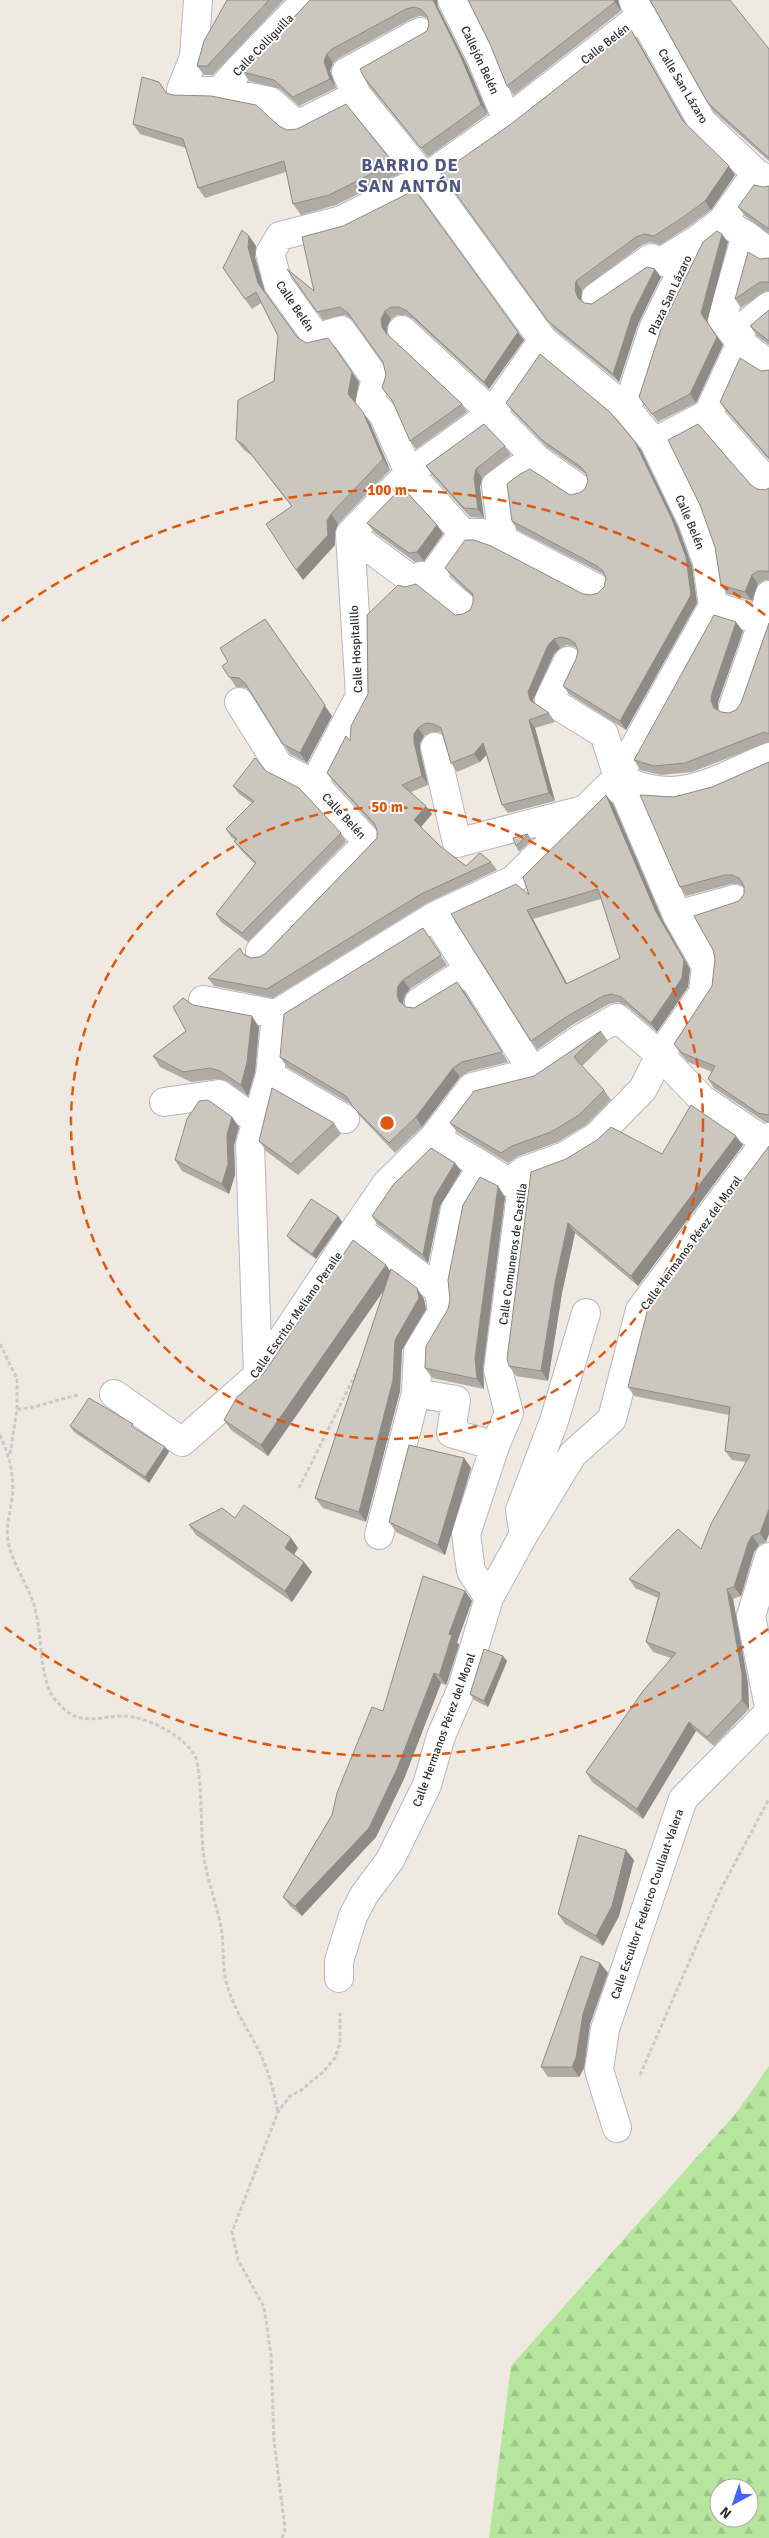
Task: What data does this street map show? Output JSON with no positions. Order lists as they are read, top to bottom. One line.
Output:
{"streets":{"street":["Calle Belén","Calle Colliguilla","Callejón Belén","Calle San Lázaro","Plaza San Lázaro","Calle Hospitalillo","Calle Hermanos Pérez del Moral","Calle Comuneros de Castilla","Calle Escritor Meliano Peraile","Calle Escultor Federico Coullaut-Valera"]},"crossings":[["Calle Belén","Callejón Belén"],["Calle Belén","Calle San Lázaro"],["Calle Belén","Plaza San Lázaro"],["Calle Belén","Calle Hospitalillo"],["Calle San Lázaro","Plaza San Lázaro"],["Calle Hermanos Pérez del Moral","Calle Comuneros de Castilla"]],"districts":["BARRIO DE SAN ANTÓN"],"north":"bottom left","rings":["100 m","50 m"]}
